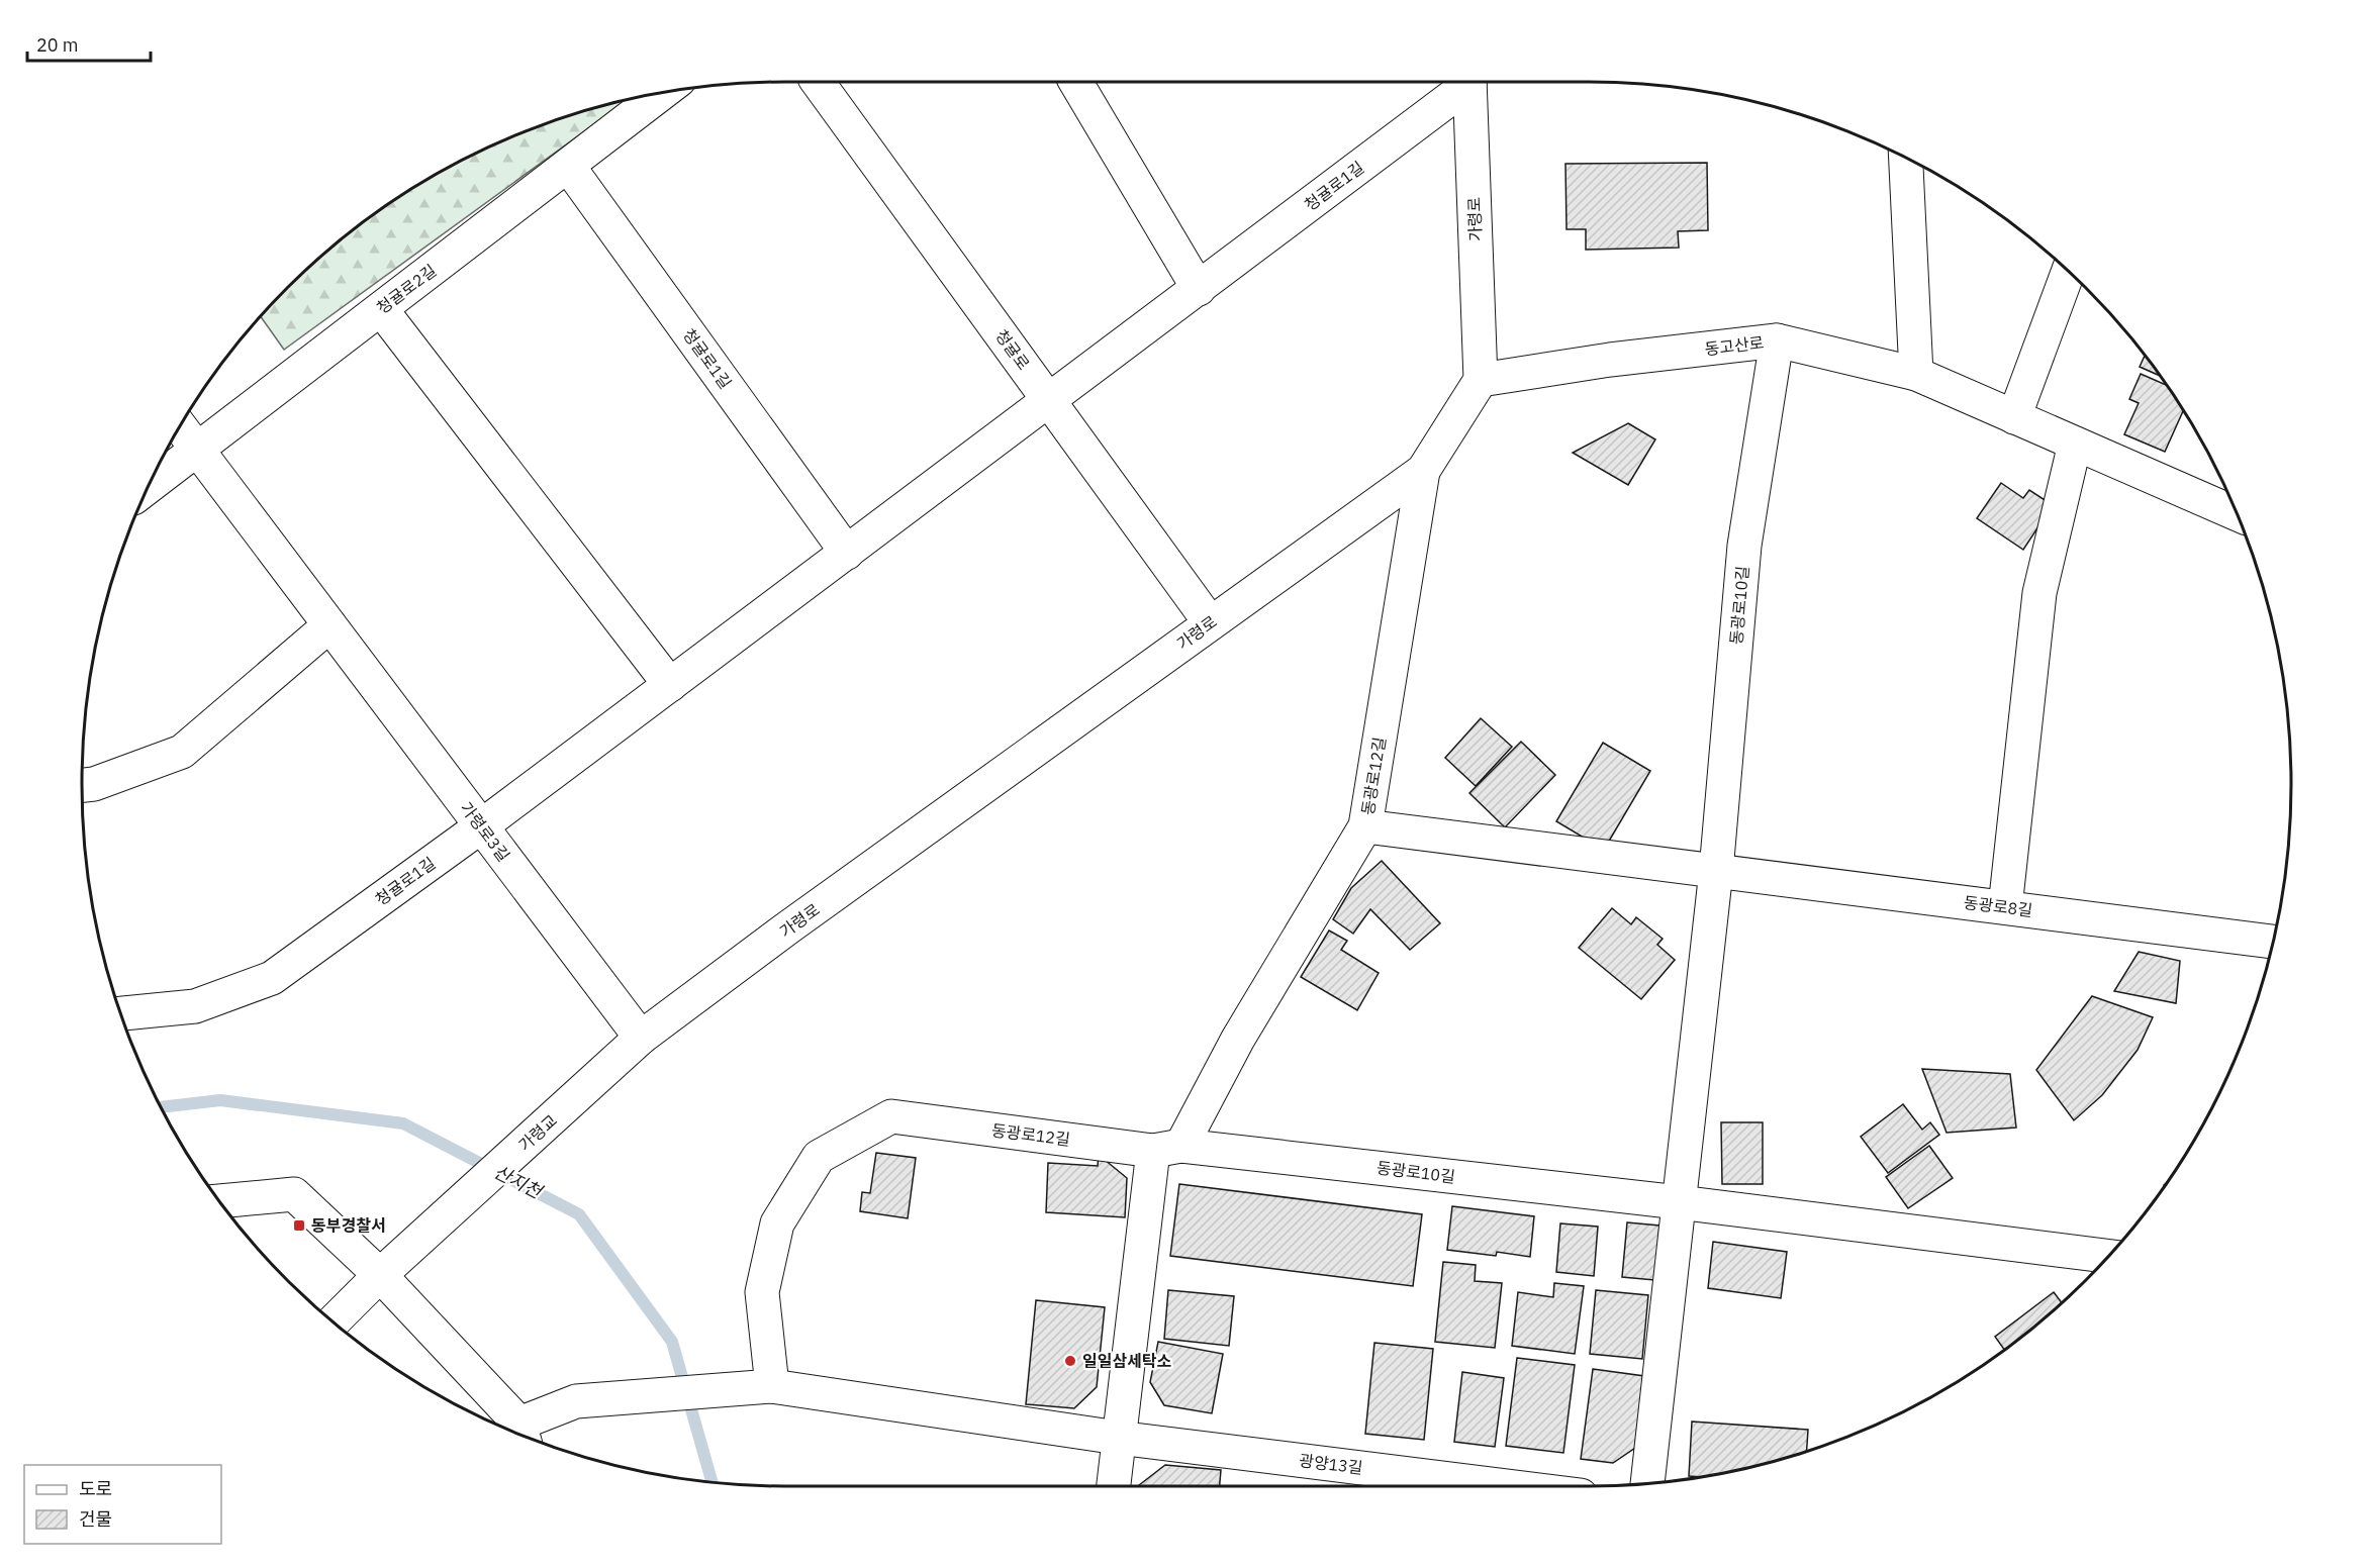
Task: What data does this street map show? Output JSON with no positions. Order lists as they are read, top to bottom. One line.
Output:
{"streets":{"street":["청귤로1길","가령로","청귤로2길","동고산로","청귤로","동광로10길","동광로12길","가령로3길","동광로8길","가령교","광양13길"]},"crossings":[["청귤로1길","청귤로2길"],["청귤로1길","청귤로"],["청귤로1길","가령로3길"],["가령로","동고산로"],["가령로","청귤로"],["가령로","동광로12길"],["가령로","가령로3길"],["가령로","가령교"],["청귤로2길","가령로3길"],["동고산로","동광로10길"],["동광로10길","동광로12길"],["동광로10길","동광로8길"],["동광로12길","광양13길"],["가령로3길","가령교"]],"water":["산지천"],"places":{"transit":["동부경찰서"],"other":["일일삼세탁소"]},"legend":["도로","건물"],"scale_bar":"20 m"}
